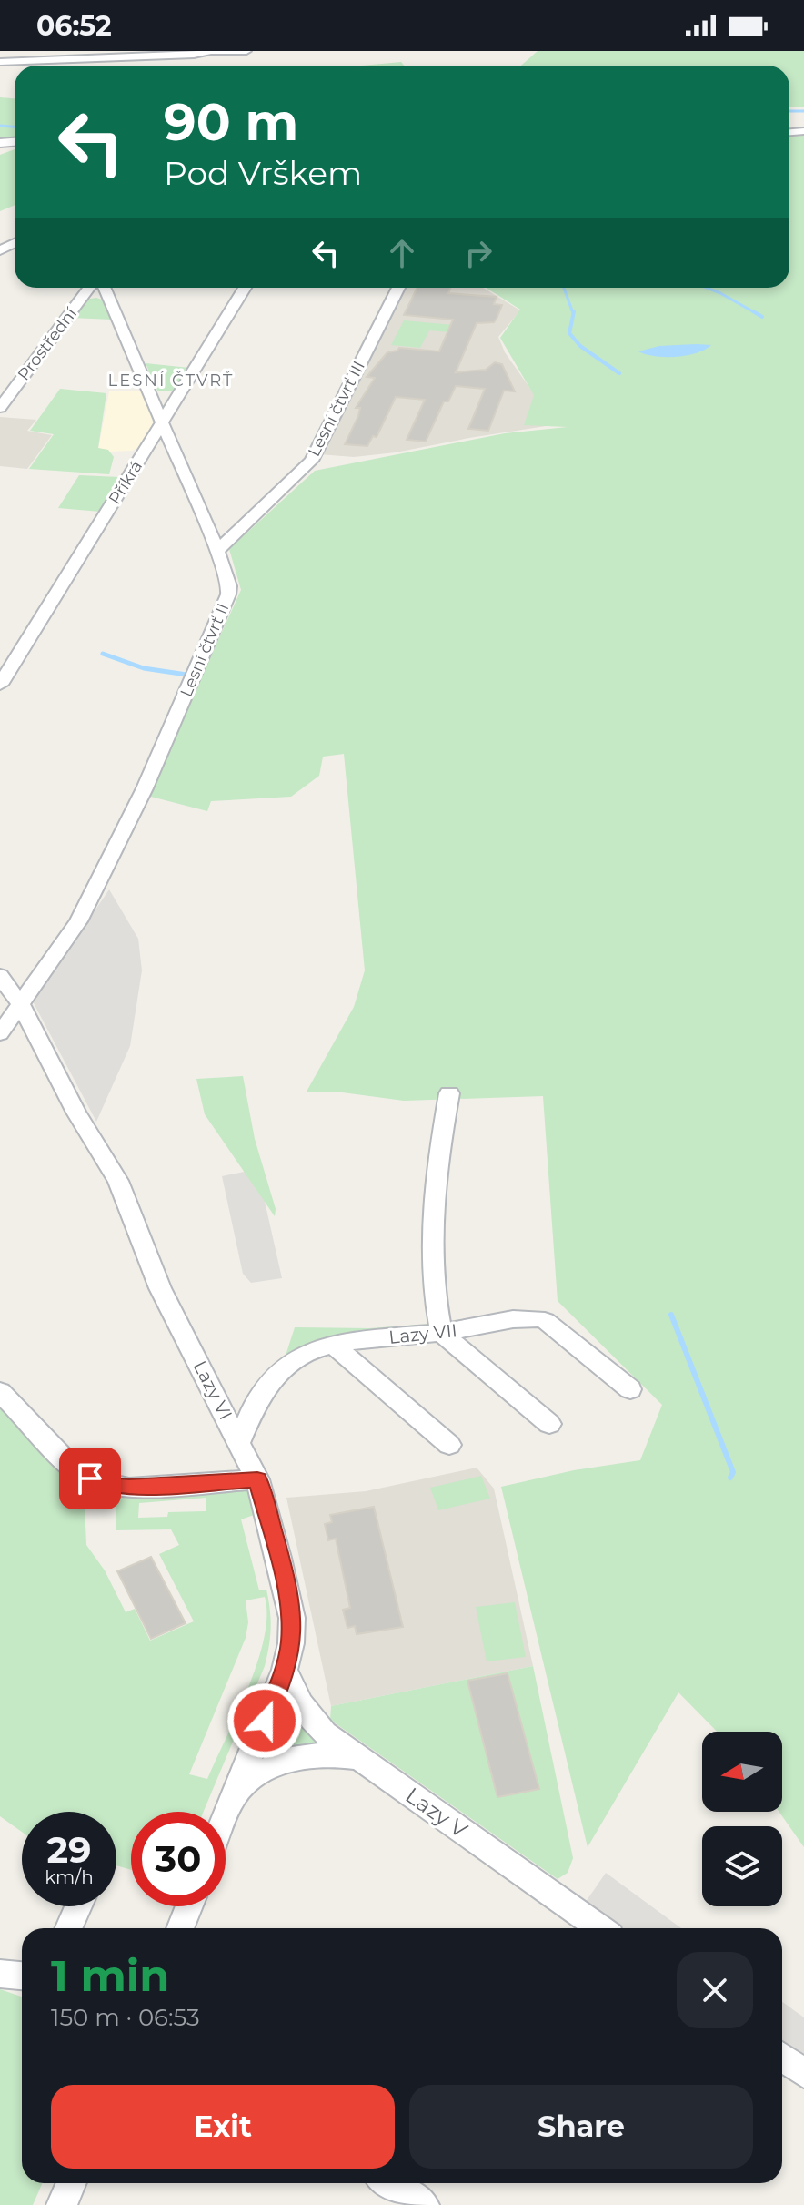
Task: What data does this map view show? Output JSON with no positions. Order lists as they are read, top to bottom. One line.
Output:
{"streets":{"street":["Prostřední","Lesní čtvrť III","Příkrá","Lesní čtvrť II","Lazy VII","Lazy VI","Lazy V"]},"crossings":[["Lesní čtvrť III","Lesní čtvrť II"],["Příkrá","Lesní čtvrť II"],["Lesní čtvrť II","Lazy VI"],["Lazy VII","Lazy VI"],["Lazy VI","Lazy V"]],"districts":["LESNÍ ČTVRŤ"],"north":"left","page":{"status":"06:52","turn":["90 m","Pod Vrškem"],"speed":"29 km/h","limit":"30","heading":["1 min","150 m · 06:53"],"buttons":["Exit","Share"]}}
